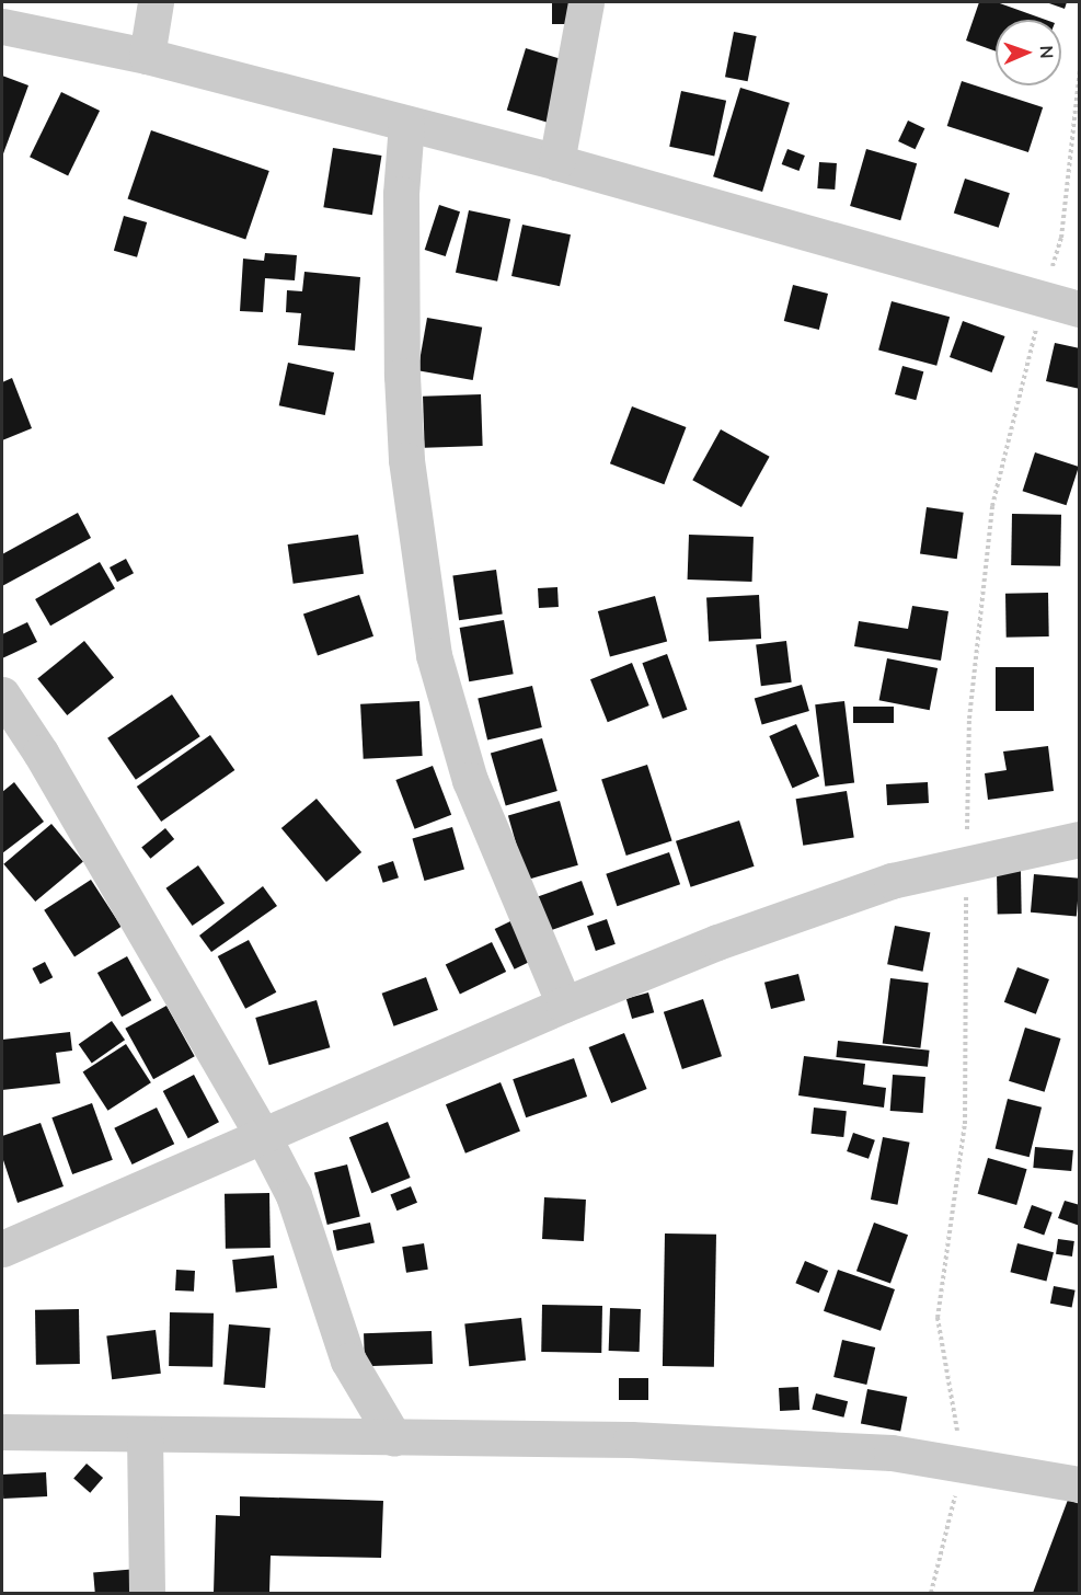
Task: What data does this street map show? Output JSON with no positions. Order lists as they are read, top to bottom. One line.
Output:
{"north":"right"}
